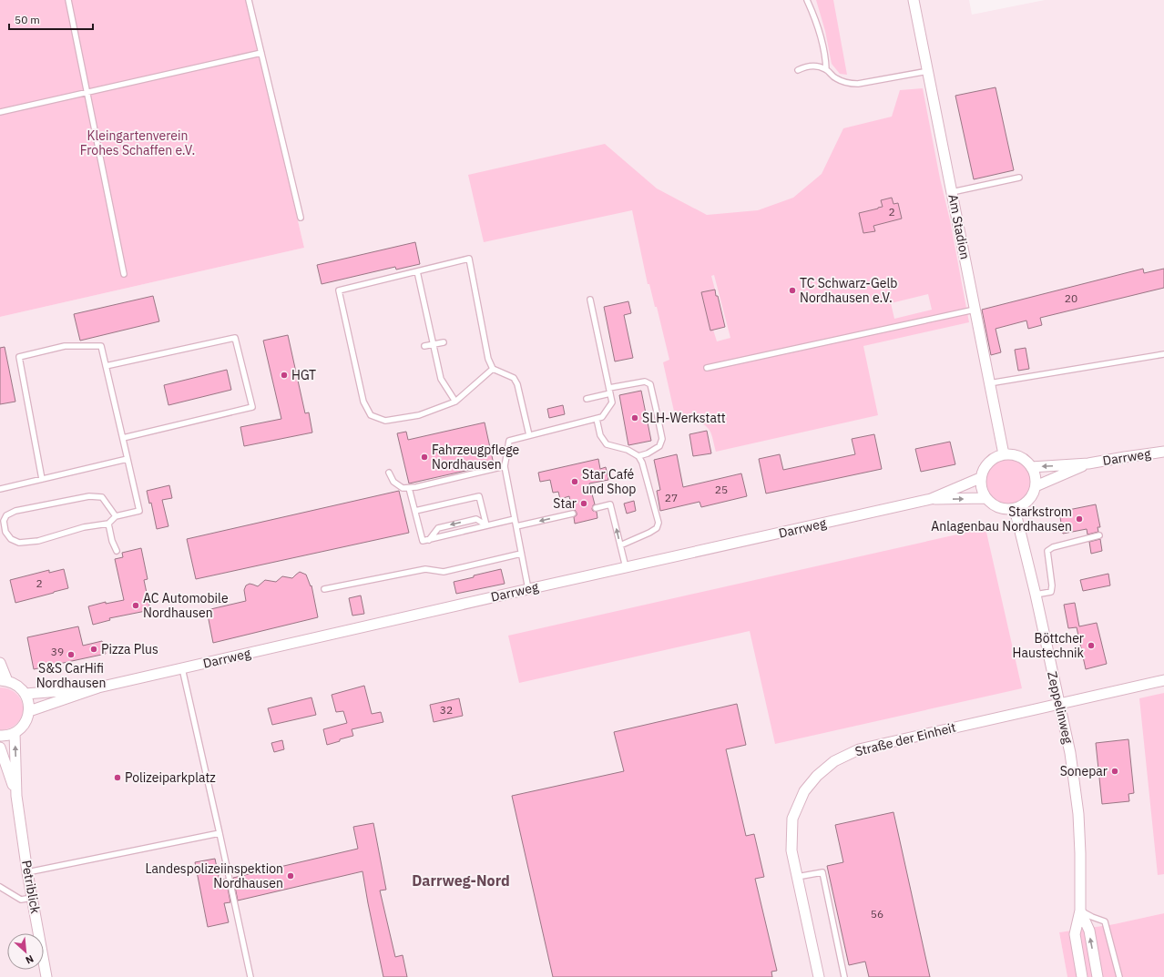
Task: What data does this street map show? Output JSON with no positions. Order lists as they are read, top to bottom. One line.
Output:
{"streets":{"street":["Am Stadion","Darrweg","Zeppelinweg","Straße der Einheit","Petriblick"]},"crossings":[["Am Stadion","Darrweg"],["Am Stadion","Zeppelinweg"],["Darrweg","Zeppelinweg"],["Zeppelinweg","Straße der Einheit"]],"districts":["Darrweg-Nord"],"parks":["Kleingartenverein Frohes Schaffen e.V."],"places":["TC Schwarz-Gelb Nordhausen e.V.","HGT","SLH-Werkstatt","Fahrzeugpflege Nordhausen","Star Café und Shop","Star","Starkstrom Anlagenbau Nordhausen","AC Automobile Nordhausen","Böttcher Haustechnik","Pizza Plus","S&S CarHifi Nordhausen","Sonepar","Polizeiparkplatz","Landespolizeiinspektion Nordhausen"],"house_numbers":["2","20","25","27","2","39","32","56"],"scale_bar":"50 m","north":"bottom right"}
